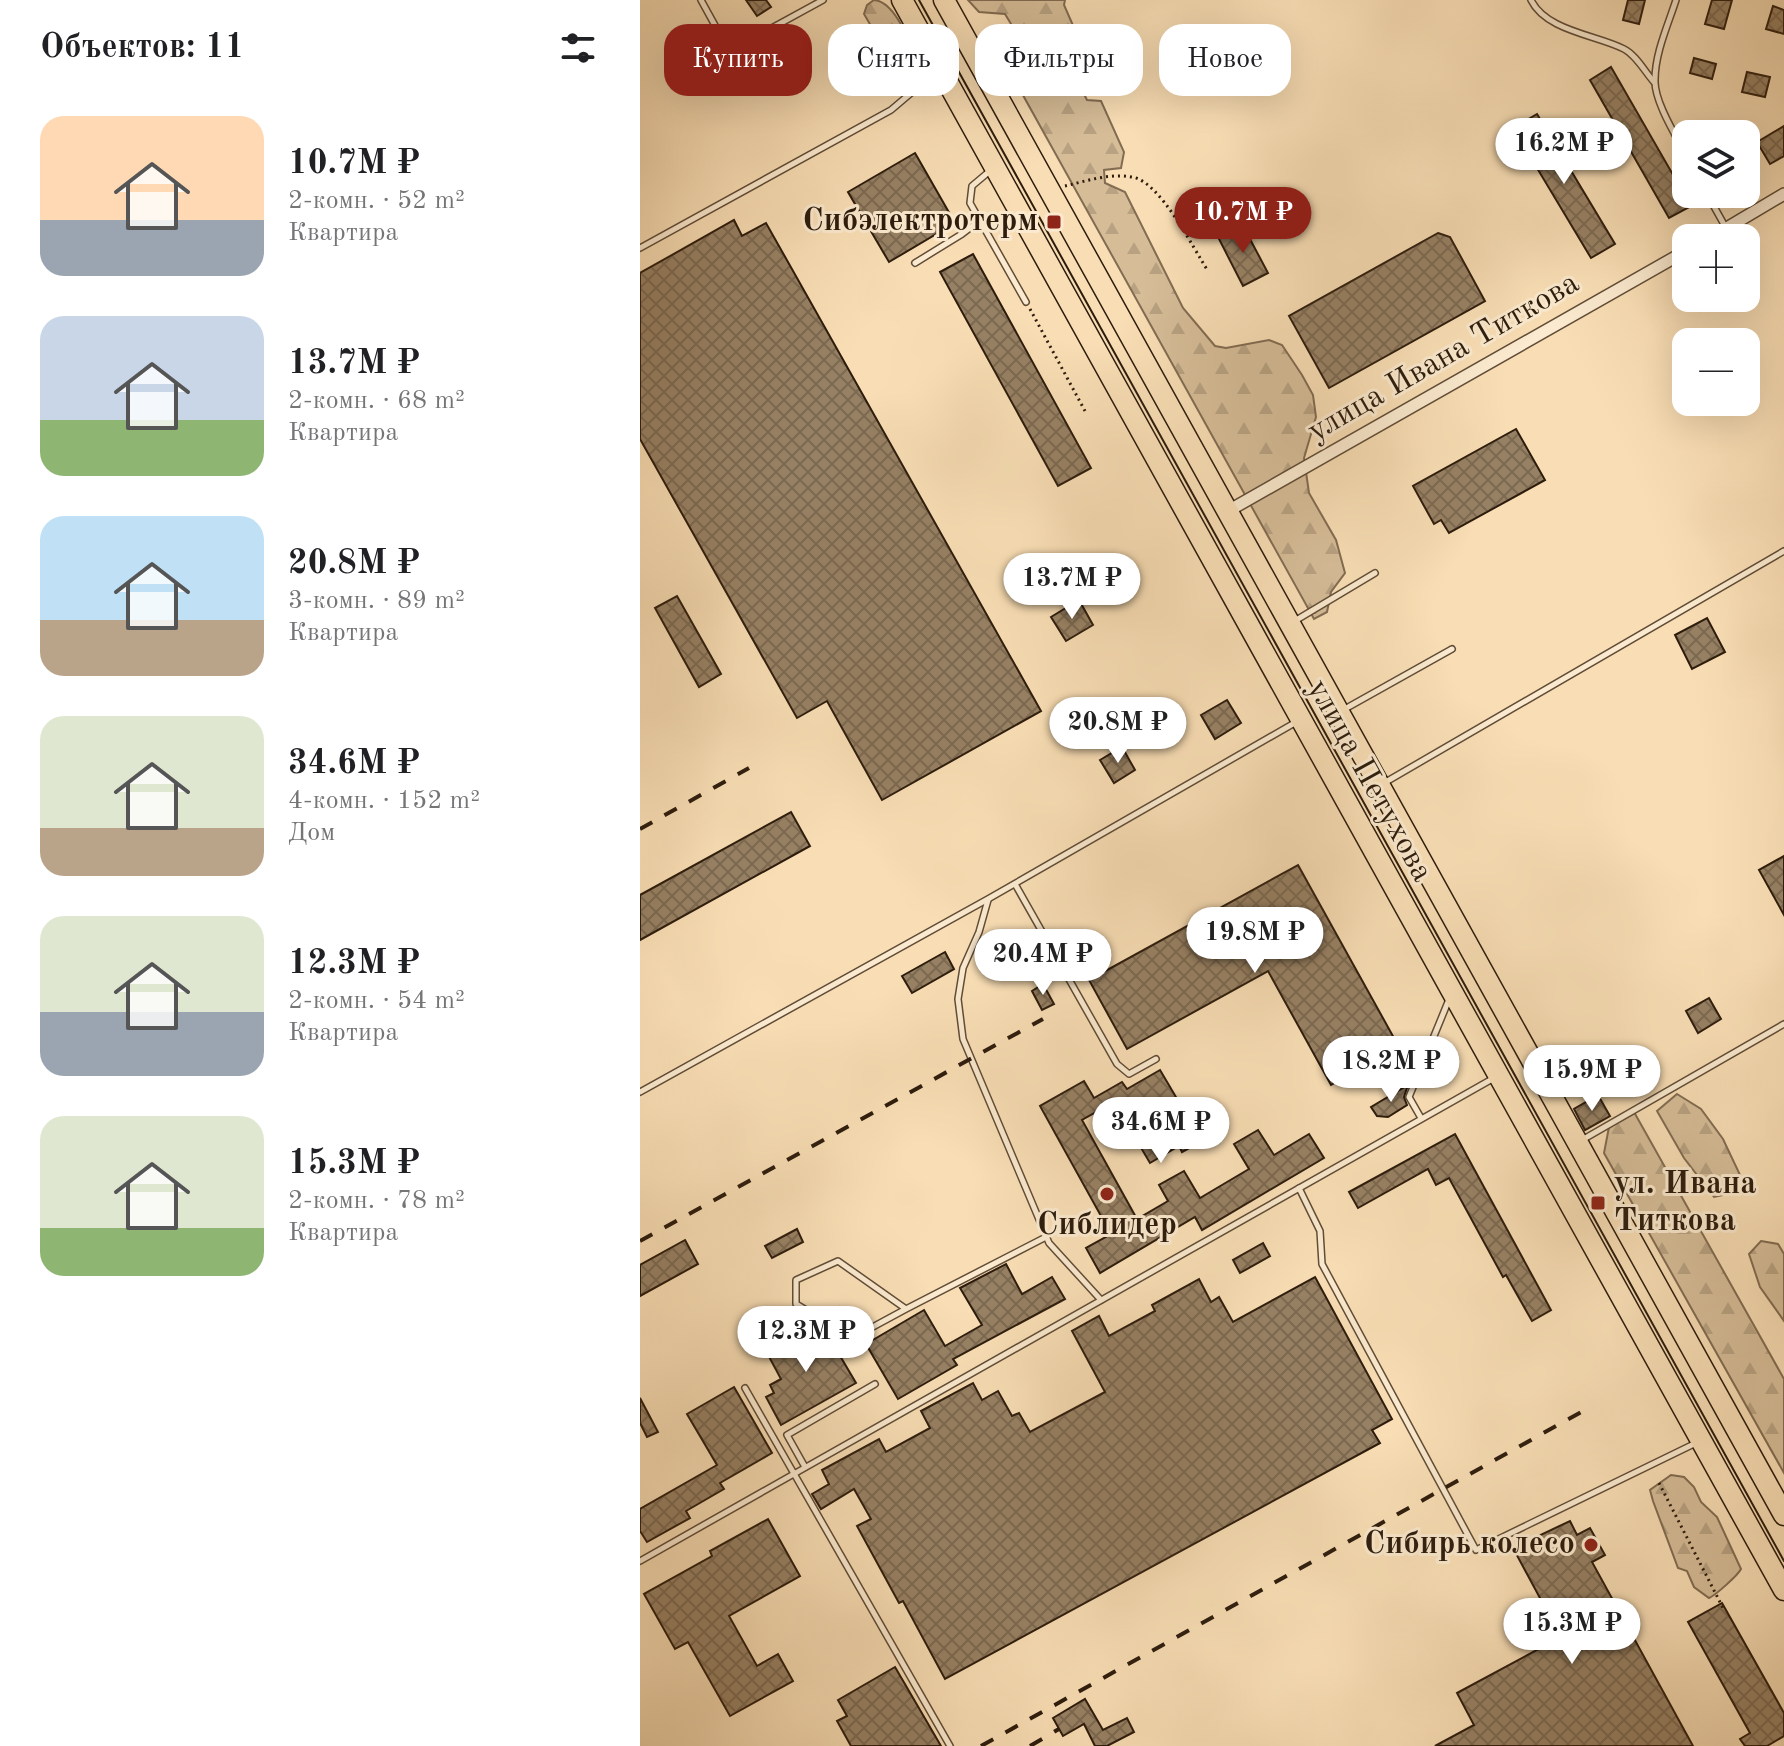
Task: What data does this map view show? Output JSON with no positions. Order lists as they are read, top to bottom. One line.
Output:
{"streets":{"highway":["улица Петухова"],"street":["улица Ивана Титкова"]},"crossings":[["улица Ивана Титкова","улица Петухова"]],"places":{"transit":["Сибэлектротерм","ул. Ивана Титкова"],"other":["Сиблидер","Сибирь колесо"]},"page":{"heading":"Объектов: 11","chip":["Купить","Снять","Фильтры","Новое"],"list":[{"name":"10.7M ₽","note":"2-комн. · 52 m² · Квартира"},{"name":"13.7M ₽","note":"2-комн. · 68 m² · Квартира"},{"name":"20.8M ₽","note":"3-комн. · 89 m² · Квартира"},{"name":"34.6M ₽","note":"4-комн. · 152 m² · Дом"},{"name":"12.3M ₽","note":"2-комн. · 54 m² · Квартира"},{"name":"15.3M ₽","note":"2-комн. · 78 m² · Квартира"}],"price":["16.2M ₽","10.7M ₽","13.7M ₽","20.8M ₽","19.8M ₽","20.4M ₽","18.2M ₽","15.9M ₽","34.6M ₽","12.3M ₽","15.3M ₽"],"map_buttons":["+","−"]}}
